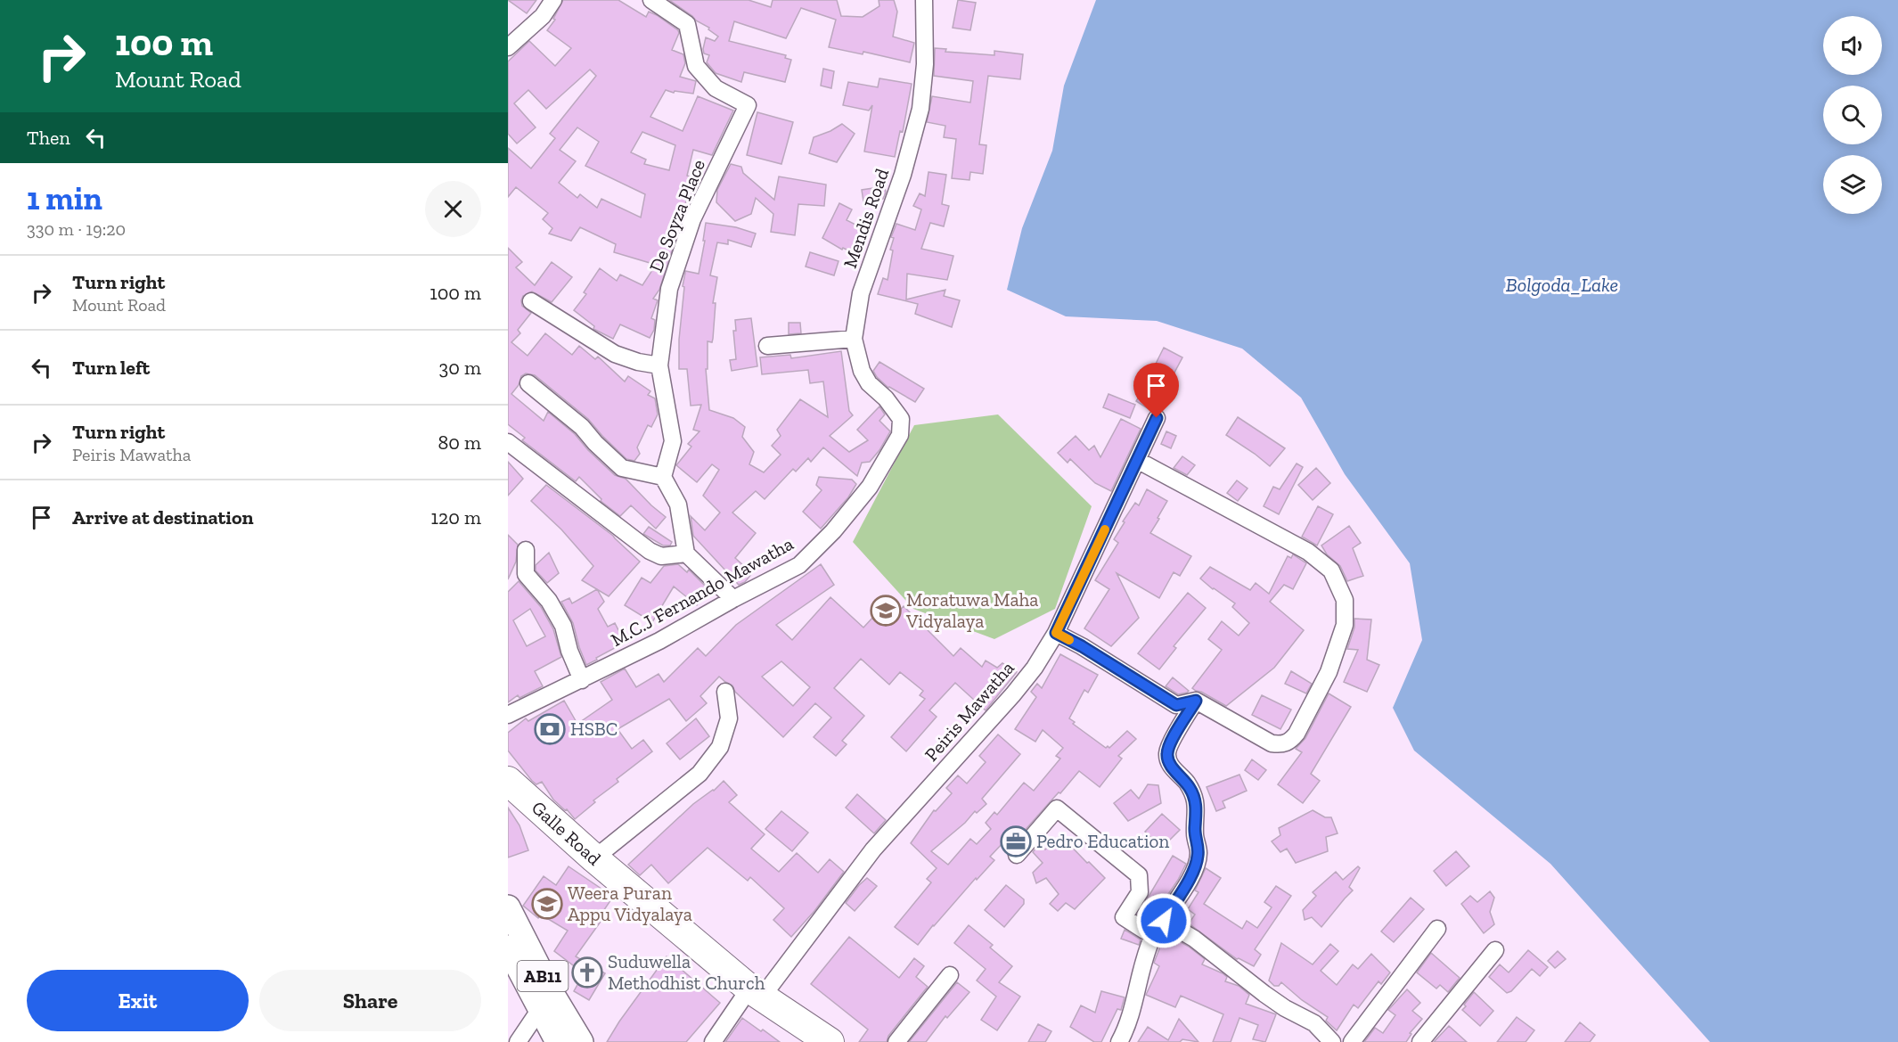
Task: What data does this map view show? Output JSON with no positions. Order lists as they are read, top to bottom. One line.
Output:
{"streets":{"highway":["Galle Road"],"main road":["AB11"],"street":["De Soyza Place","Mendis Road","M.C.J Fernando Mawatha","Peiris Mawatha"]},"crossings":[["Mendis Road","M.C.J Fernando Mawatha"],["Peiris Mawatha","Galle Road"]],"water":["Bolgoda_Lake"],"places":{"school or university":["Moratuwa Maha Vidyalaya","Weera Puran Appu Vidyalaya"],"bank":["HSBC"],"office":["Pedro Education"],"church":["Suduwella Methodhist Church"]},"page":{"turn":["100 m","Mount Road"],"then":"Then","heading":["1 min","330 m · 19:20"],"list":[{"name":"Turn right","note":"Mount Road","value":"100 m"},{"name":"Turn left","value":"30 m"},{"name":"Turn right","note":"Peiris Mawatha","value":"80 m"},{"name":"Arrive at destination","value":"120 m"}],"buttons":["Exit","Share"]}}
